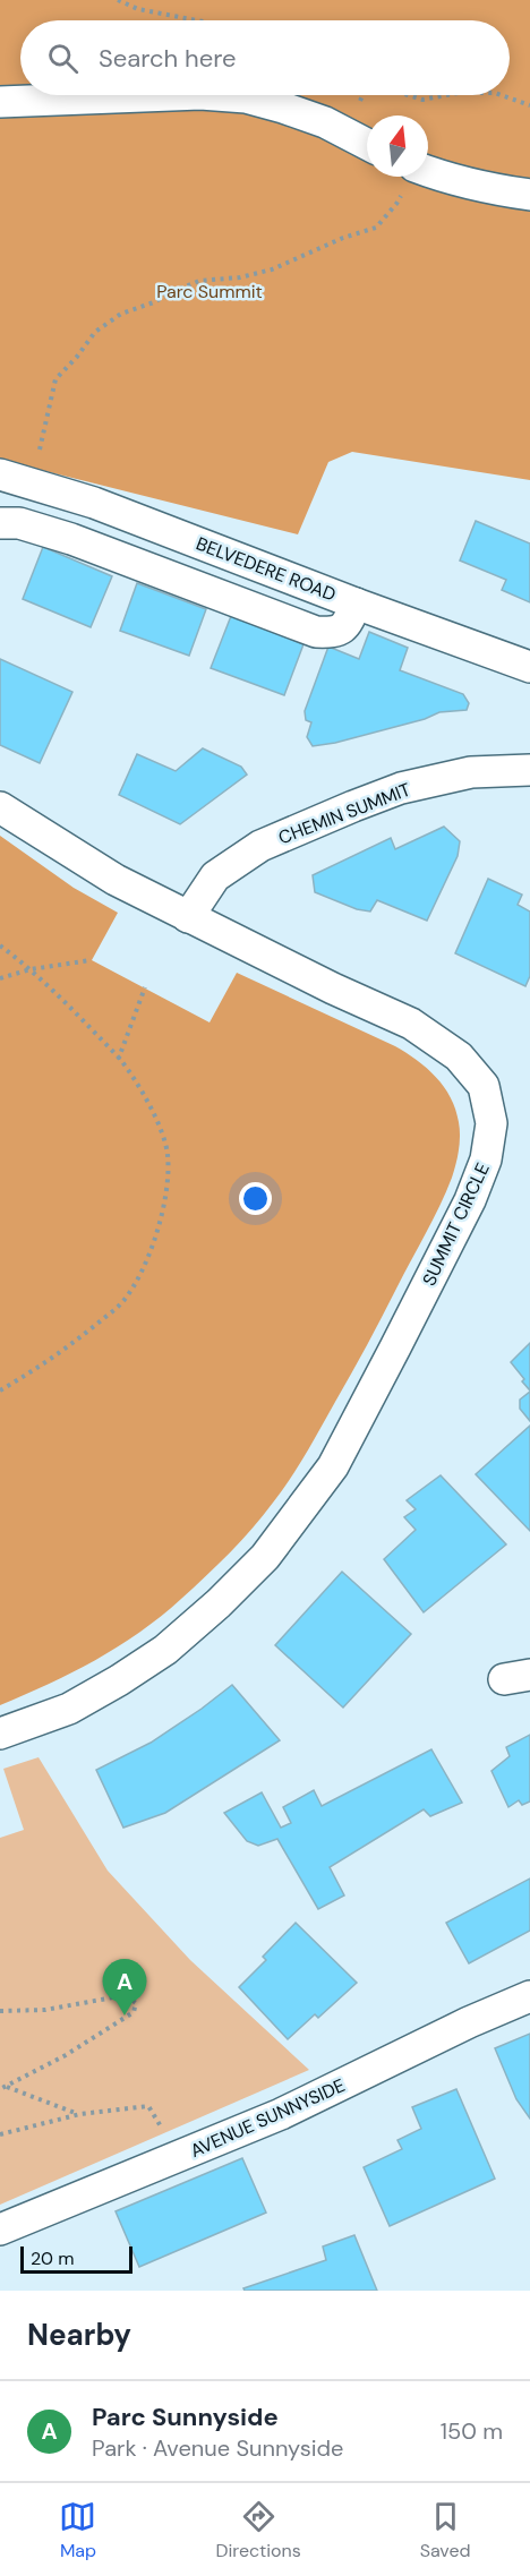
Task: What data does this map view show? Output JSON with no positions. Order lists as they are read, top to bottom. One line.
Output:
{"streets":{"street":["BELVEDERE ROAD","CHEMIN SUMMIT","SUMMIT CIRCLE","AVENUE SUNNYSIDE"]},"crossings":[["CHEMIN SUMMIT","SUMMIT CIRCLE"]],"parks":["Parc Summit"],"scale_bar":"20 m","north":"top","page":{"search":"Search here","pins":"A","scale":"20 m","heading":"Nearby","list":[{"mark":"A","name":"Parc Sunnyside","note":"Park · Avenue Sunnyside","value":"150 m"}],"nav":["Map","Directions","Saved"]}}
